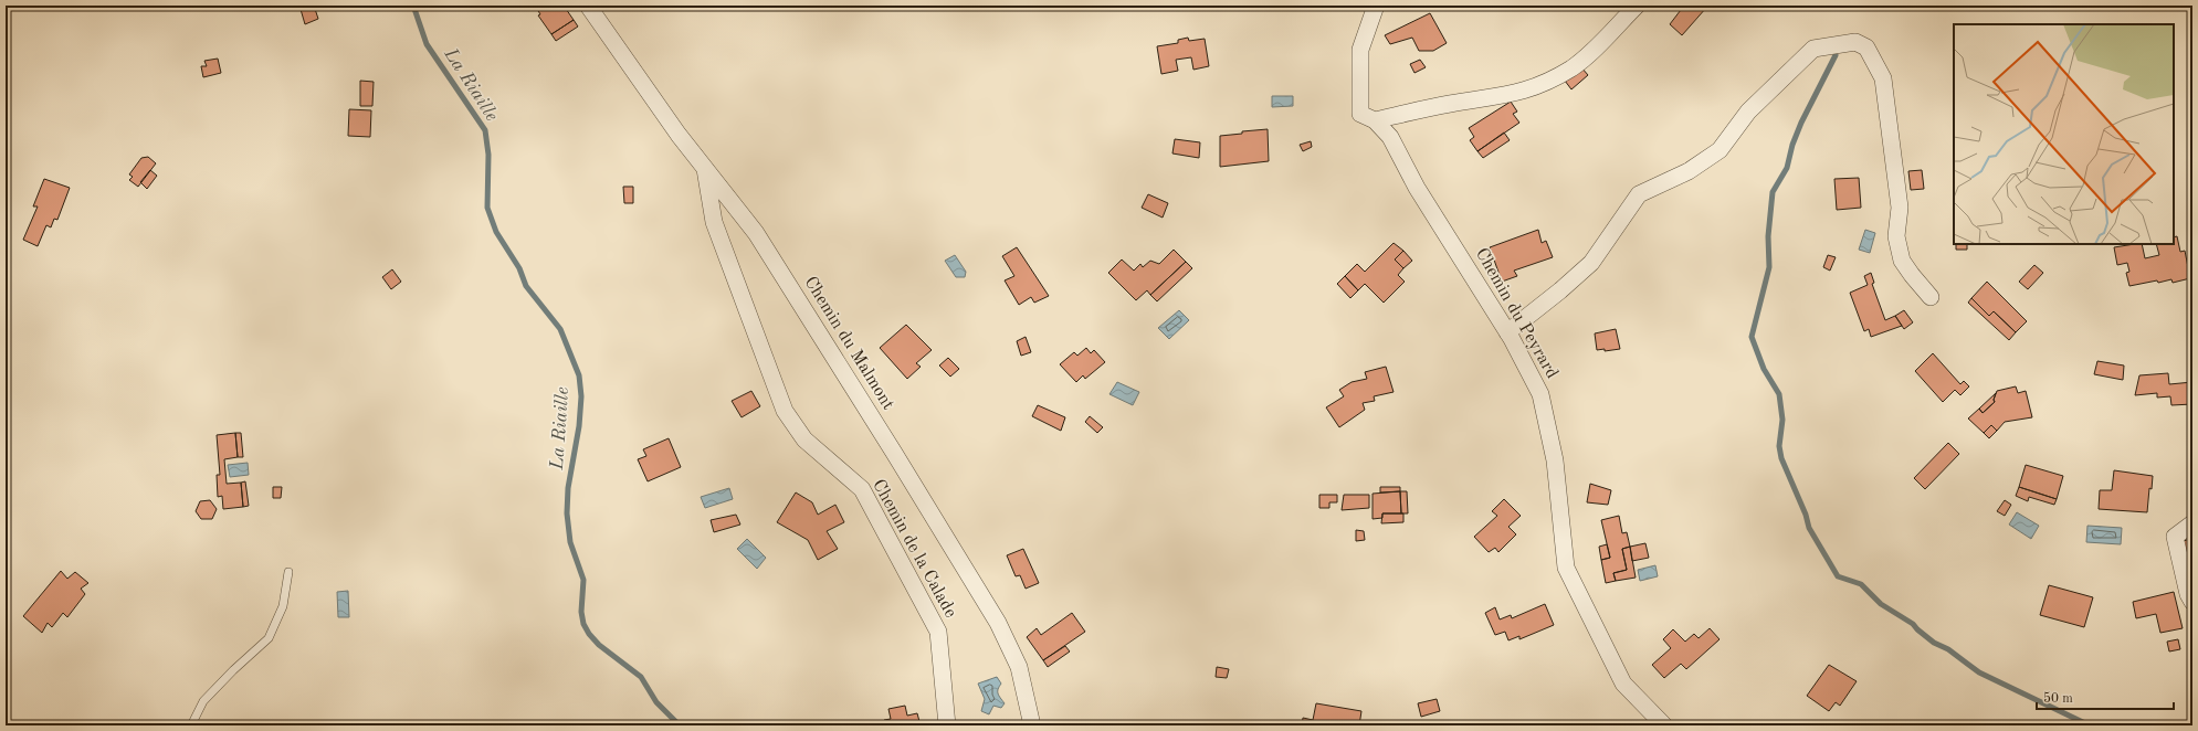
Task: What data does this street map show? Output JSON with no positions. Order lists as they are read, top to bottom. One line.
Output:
{"streets":{"street":["Chemin du Peyrard","Chemin du Malmont","Chemin de la Calade"]},"crossings":[["Chemin du Malmont","Chemin de la Calade"]],"water":["La Riaille"],"scale_bar":"50 m"}
